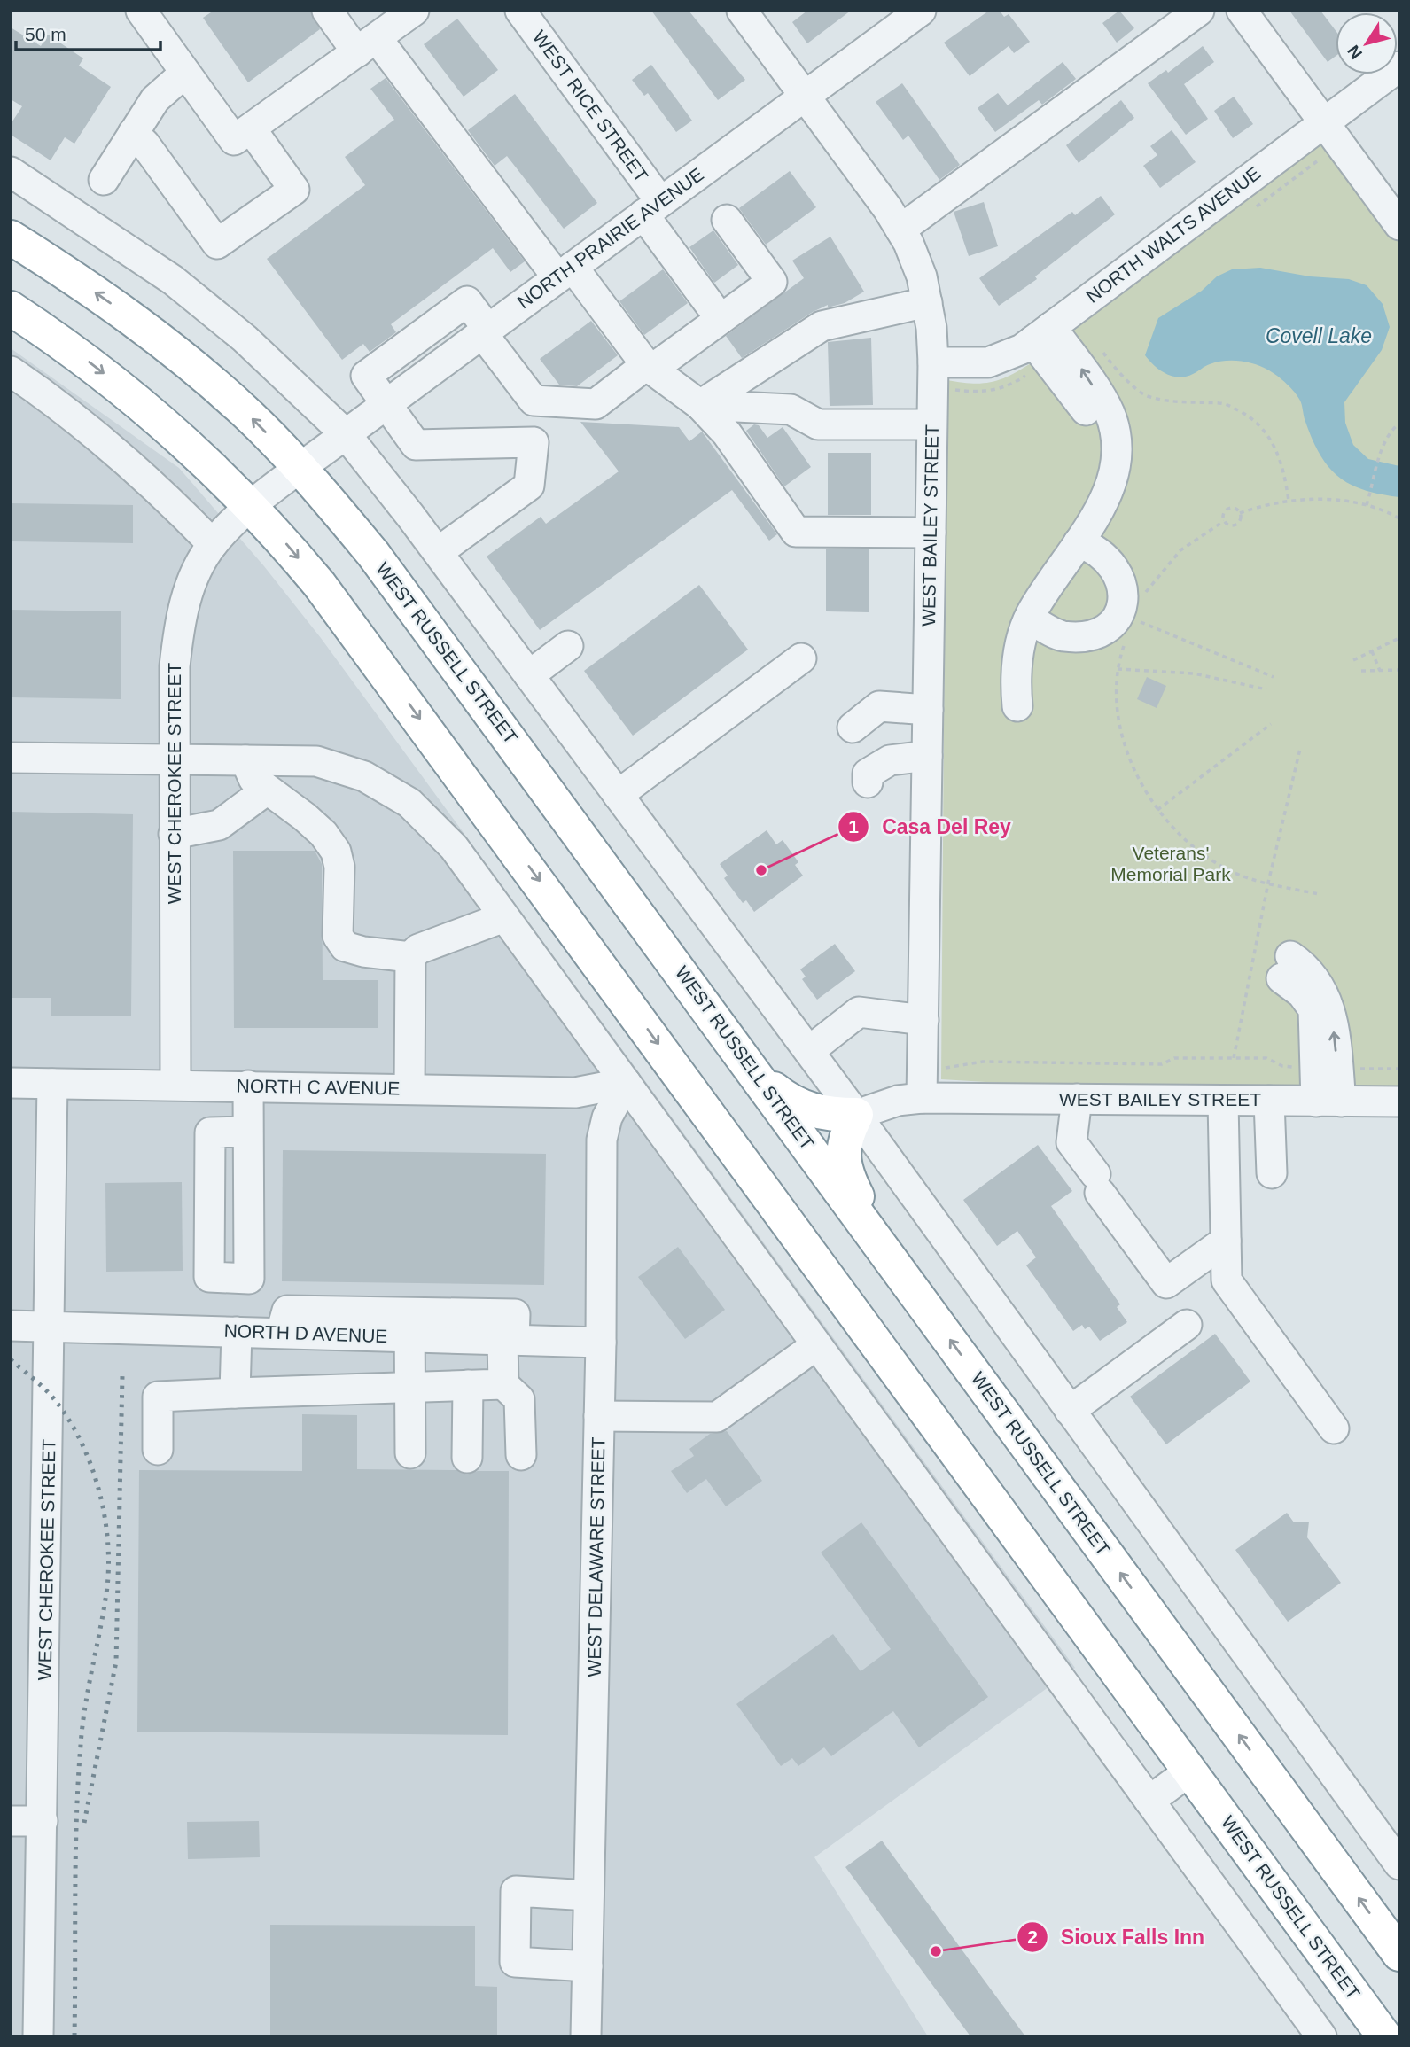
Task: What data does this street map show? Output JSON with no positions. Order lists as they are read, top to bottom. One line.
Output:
{"streets":{"highway":["WEST RUSSELL STREET"],"street":["WEST RICE STREET","NORTH WALTS AVENUE","NORTH PRAIRIE AVENUE","WEST BAILEY STREET","WEST CHEROKEE STREET","NORTH C AVENUE","NORTH D AVENUE","WEST DELAWARE STREET"]},"crossings":[["WEST RICE STREET","NORTH PRAIRIE AVENUE"],["NORTH WALTS AVENUE","WEST BAILEY STREET"],["NORTH PRAIRIE AVENUE","WEST BAILEY STREET"],["WEST RUSSELL STREET","WEST CHEROKEE STREET"],["WEST CHEROKEE STREET","NORTH C AVENUE"],["WEST CHEROKEE STREET","NORTH D AVENUE"],["NORTH C AVENUE","WEST DELAWARE STREET"]],"water":["Covell Lake"],"parks":["Veterans' Memorial Park"],"places":["Casa Del Rey","Sioux Falls Inn"],"scale_bar":"50 m","north":"bottom left"}
